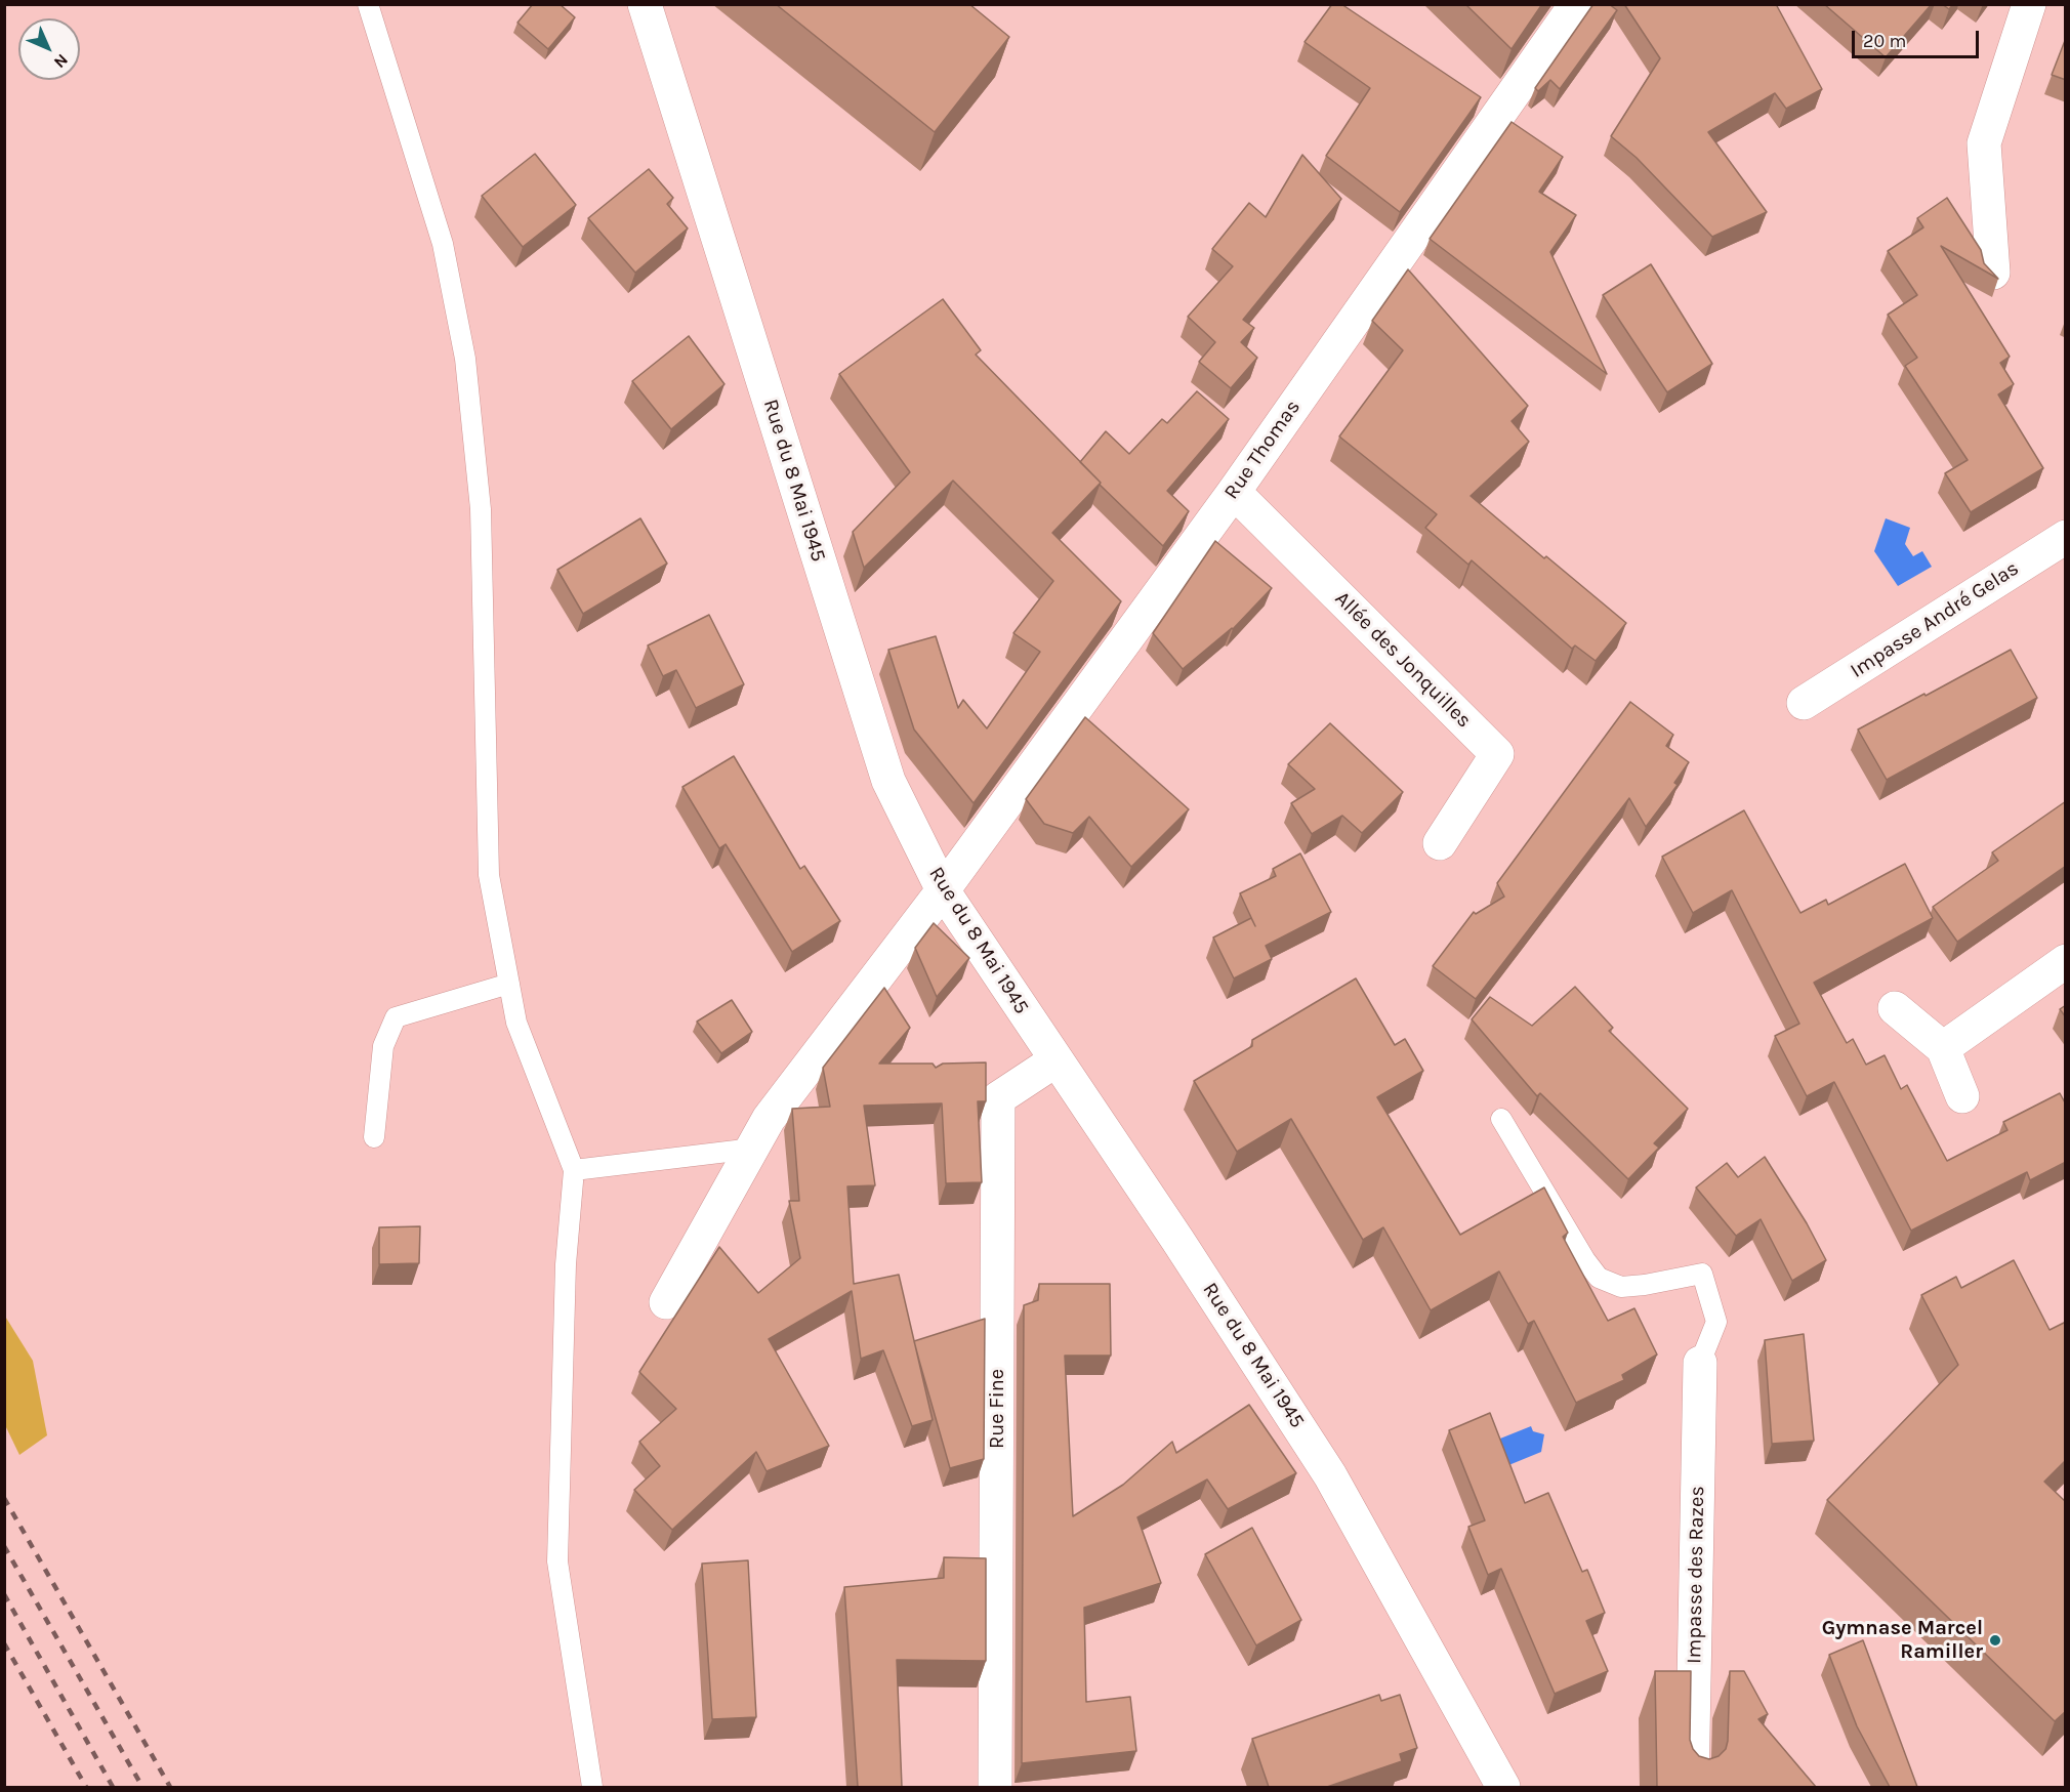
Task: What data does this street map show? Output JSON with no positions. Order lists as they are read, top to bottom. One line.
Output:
{"streets":{"street":["Rue Thomas","Rue du 8 Mai 1945","Impasse André Gelas","Allée des Jonquilles","Rue Fine","Impasse des Razes"]},"crossings":[["Rue Thomas","Rue du 8 Mai 1945"],["Rue Thomas","Allée des Jonquilles"],["Rue du 8 Mai 1945","Rue Fine"]],"places":["Gymnase Marcel Ramiller"],"scale_bar":"20 m","north":"bottom right"}
